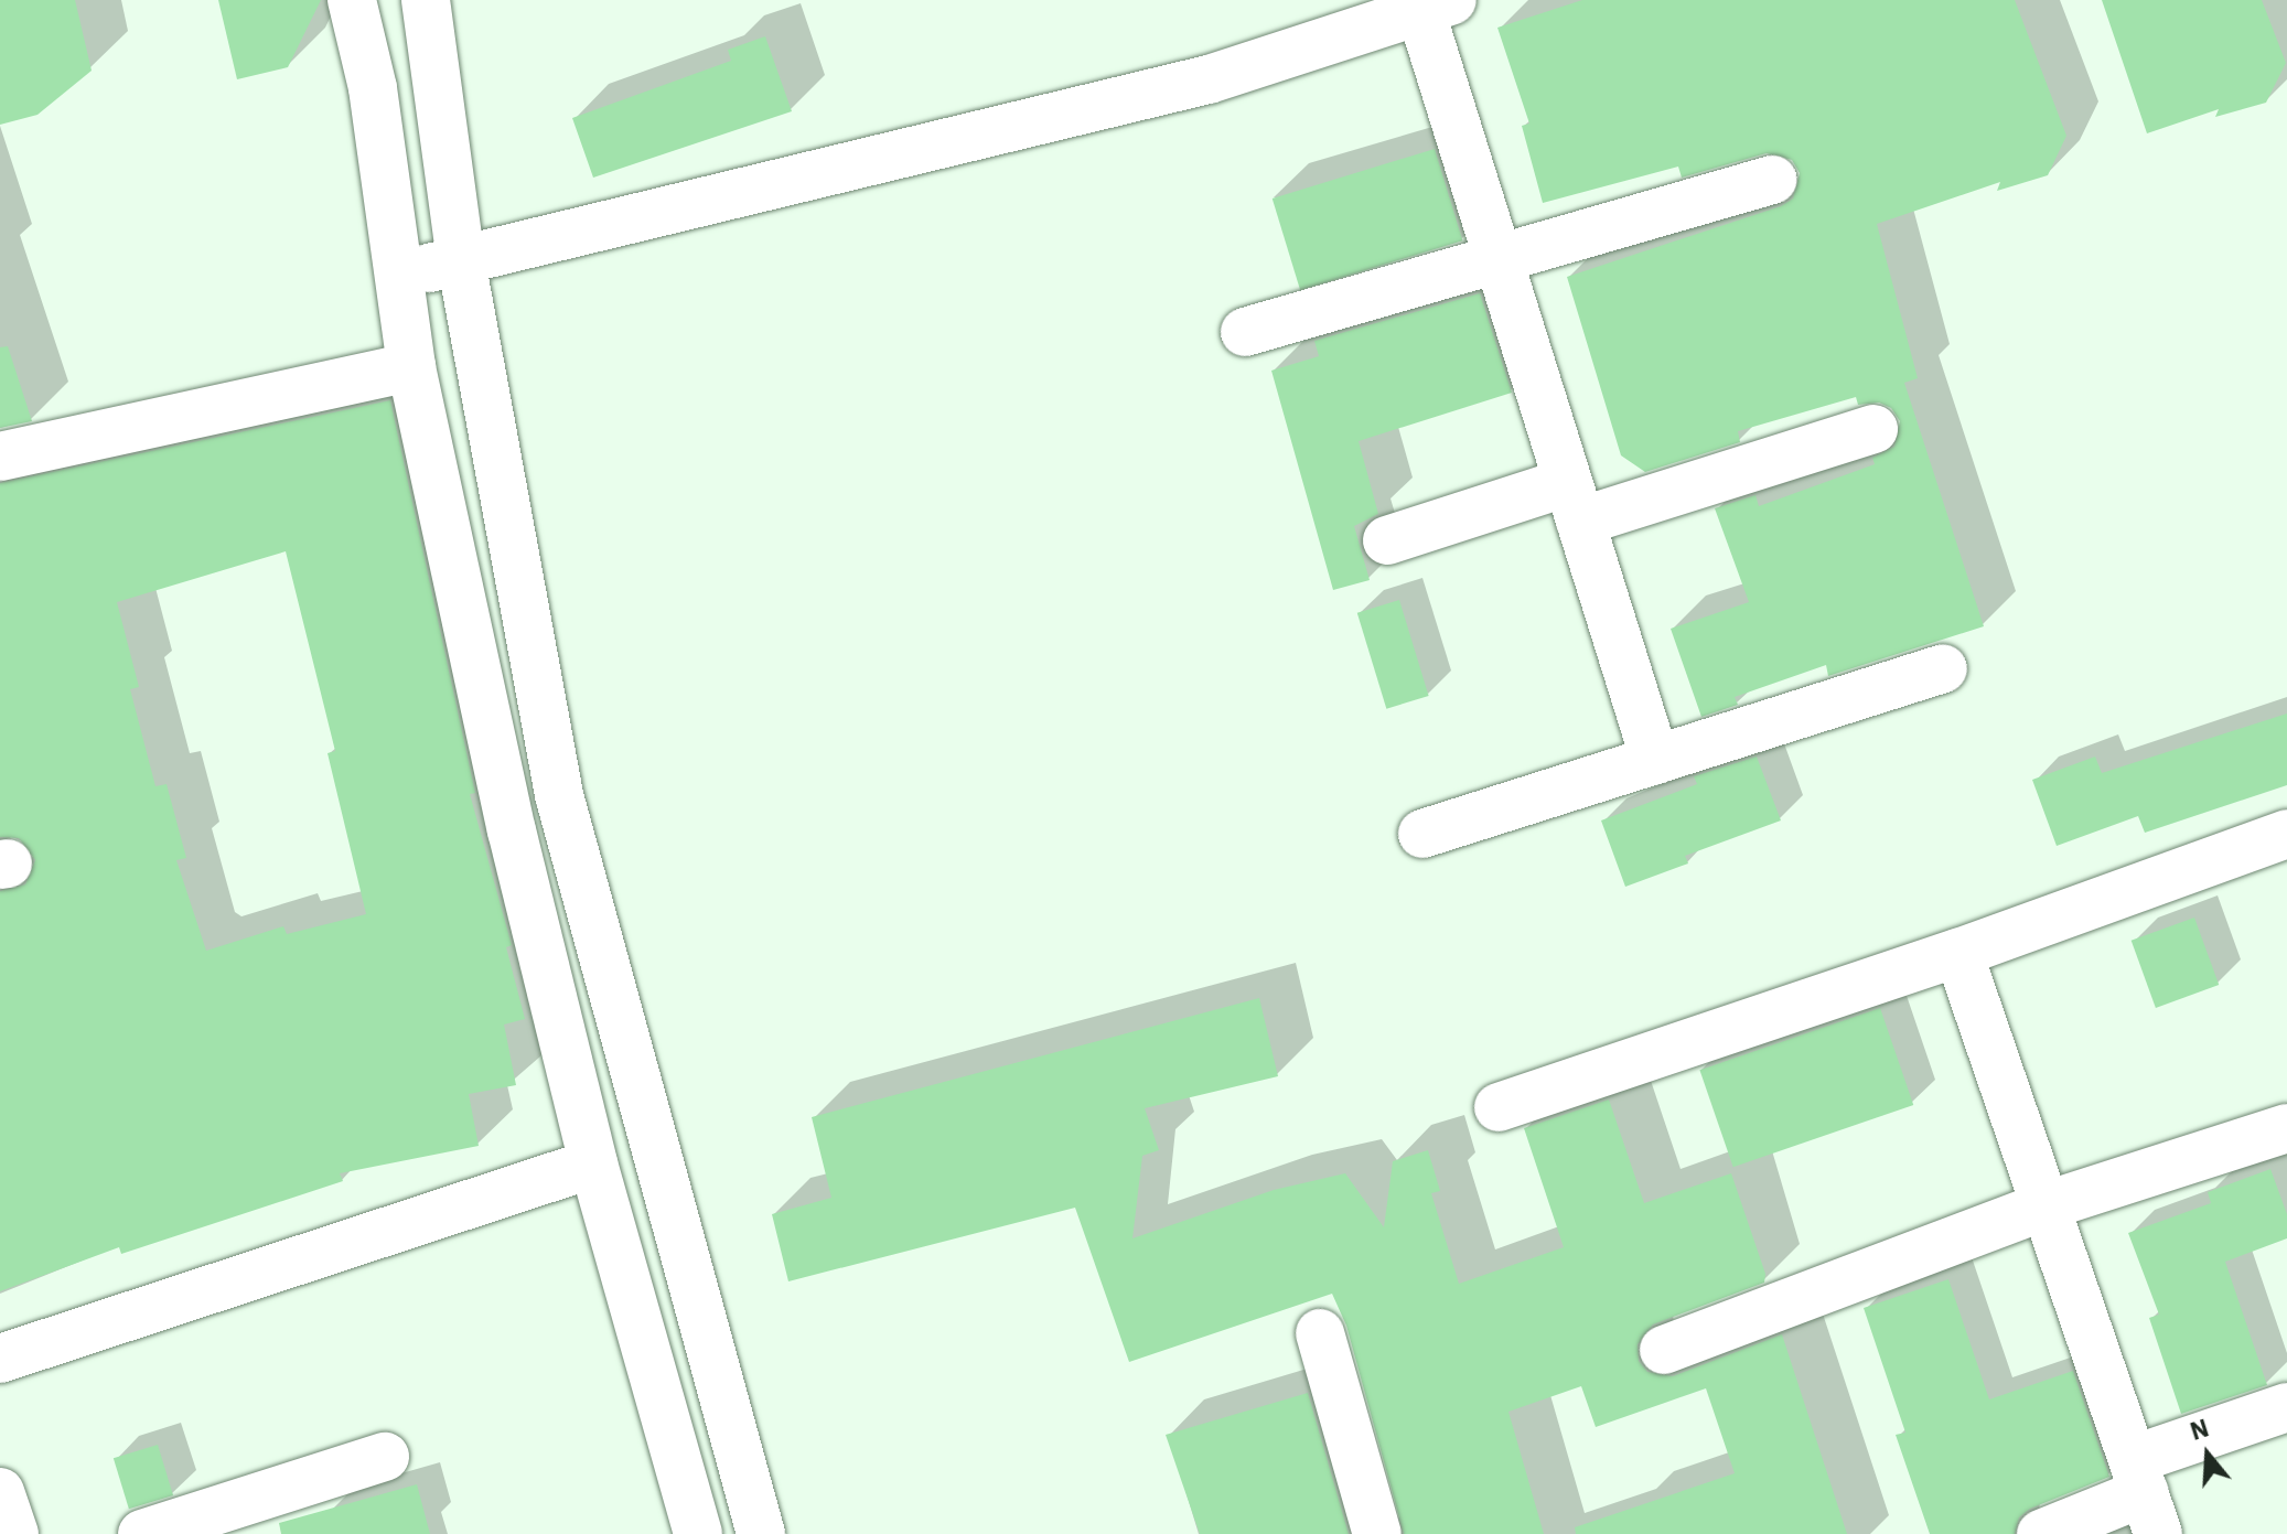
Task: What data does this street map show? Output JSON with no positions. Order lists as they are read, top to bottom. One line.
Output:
{"north":"top"}
